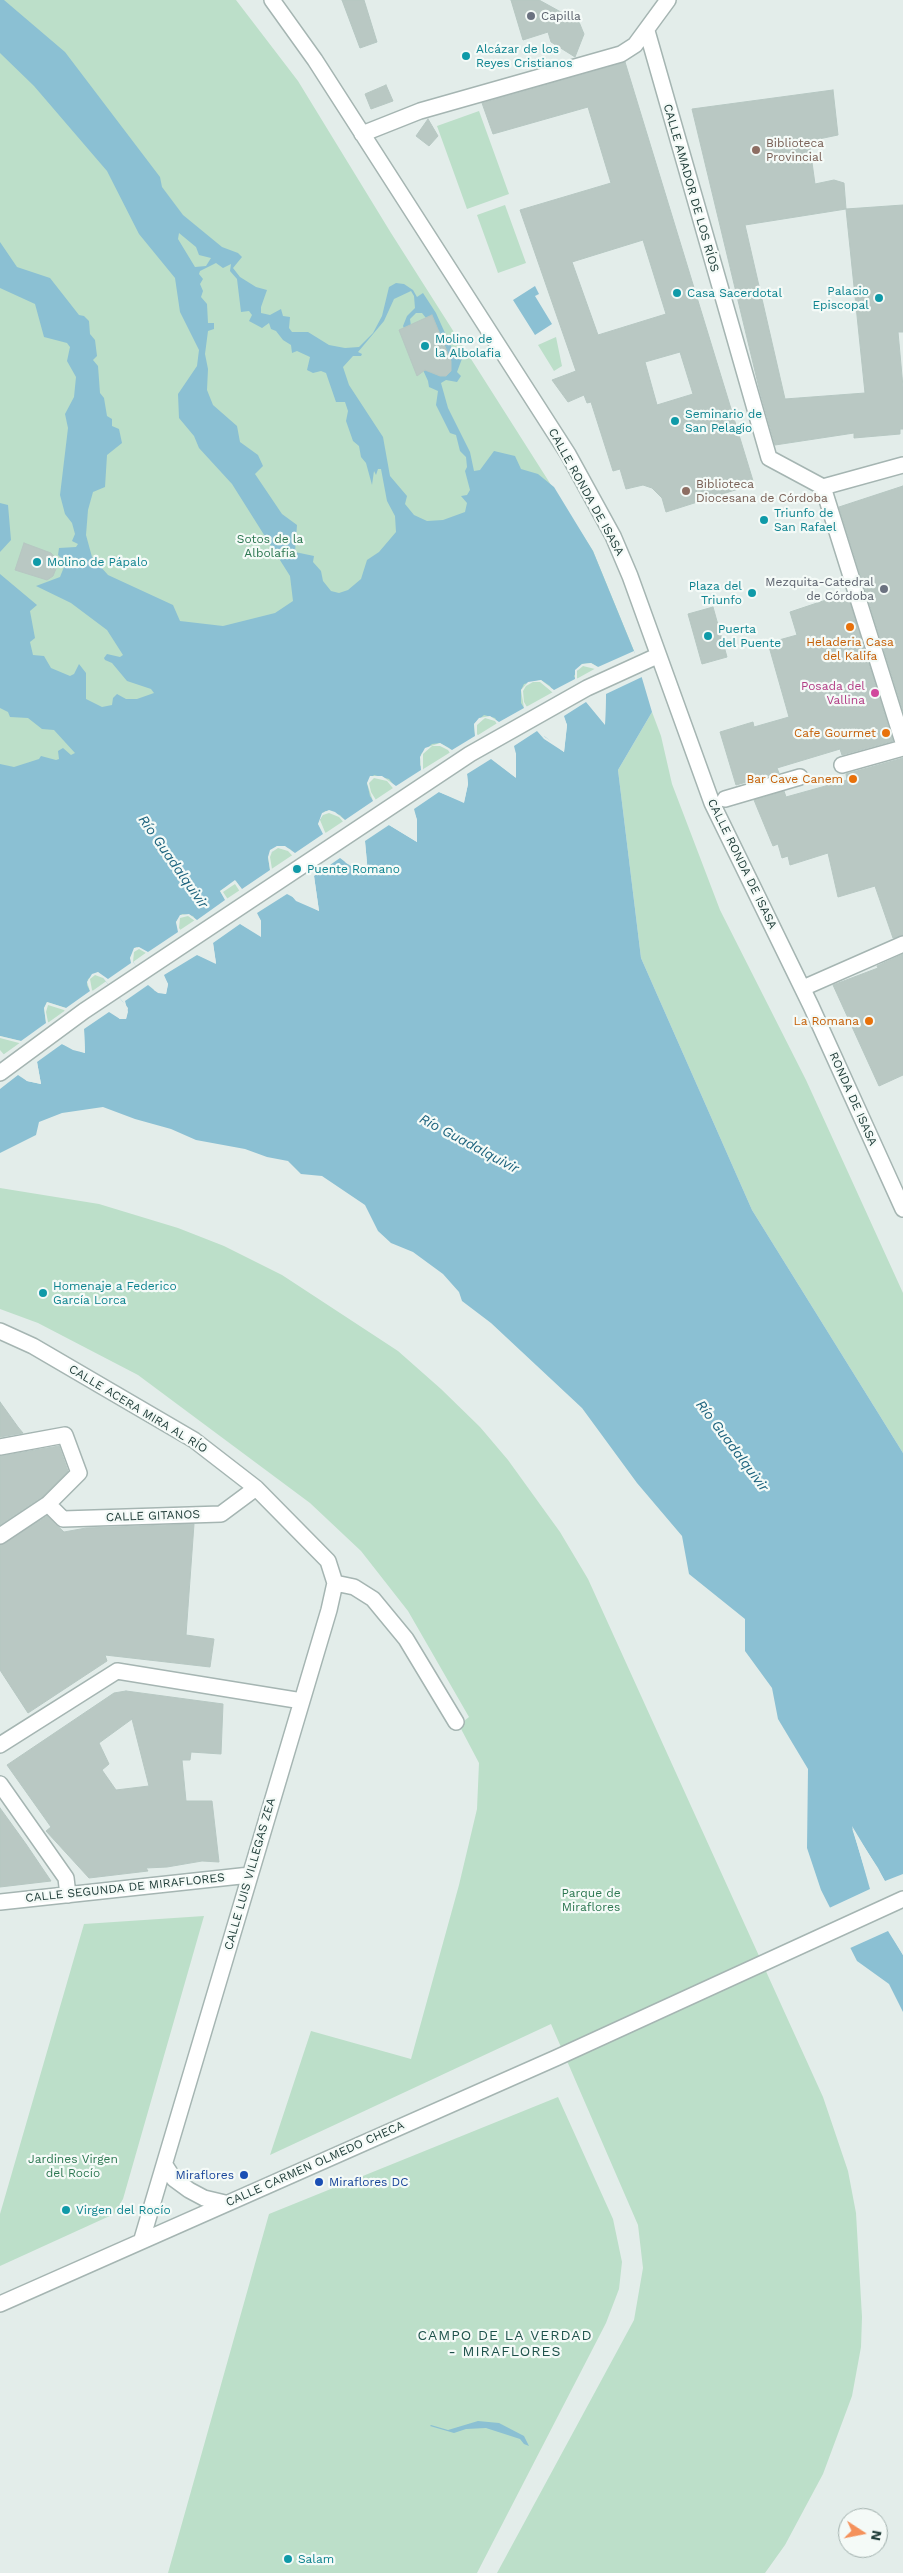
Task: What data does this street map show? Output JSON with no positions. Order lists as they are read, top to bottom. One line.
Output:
{"streets":{"street":["CALLE AMADOR DE LOS RÍOS","CALLE RONDA DE ISASA","RONDA DE ISASA","CALLE ACERA MIRA AL RÍO","CALLE GITANOS","CALLE LUIS VILLEGAS ZEA","CALLE SEGUNDA DE MIRAFLORES","CALLE CARMEN OLMEDO CHECA"]},"crossings":[["CALLE RONDA DE ISASA","RONDA DE ISASA"],["CALLE ACERA MIRA AL RÍO","CALLE GITANOS"],["CALLE ACERA MIRA AL RÍO","CALLE LUIS VILLEGAS ZEA"],["CALLE LUIS VILLEGAS ZEA","CALLE SEGUNDA DE MIRAFLORES"],["CALLE LUIS VILLEGAS ZEA","CALLE CARMEN OLMEDO CHECA"]],"districts":["CAMPO DE LA VERDAD - MIRAFLORES"],"water":["Río Guadalquivir"],"parks":["Sotos de la Albolafia","Parque de Miraflores","Jardines Virgen del Rocío"],"places":["Capilla","Alcázar de los Reyes Cristianos","Biblioteca Provincial","Casa Sacerdotal","Palacio Episcopal","Molino de la Albolafia","Seminario de San Pelagio","Biblioteca Diocesana de Córdoba","Triunfo de San Rafael","Molino de Pápalo","Mezquita-Catedral de Córdoba","Plaza del Triunfo","Heladeria Casa del Kalifa","Puerta del Puente","Posada del Vallina","Cafe Gourmet","Bar Cave Canem","Puente Romano","La Romana","Homenaje a Federico García Lorca","Miraflores","Miraflores DC","Virgen del Rocío","Salam"],"north":"right"}
